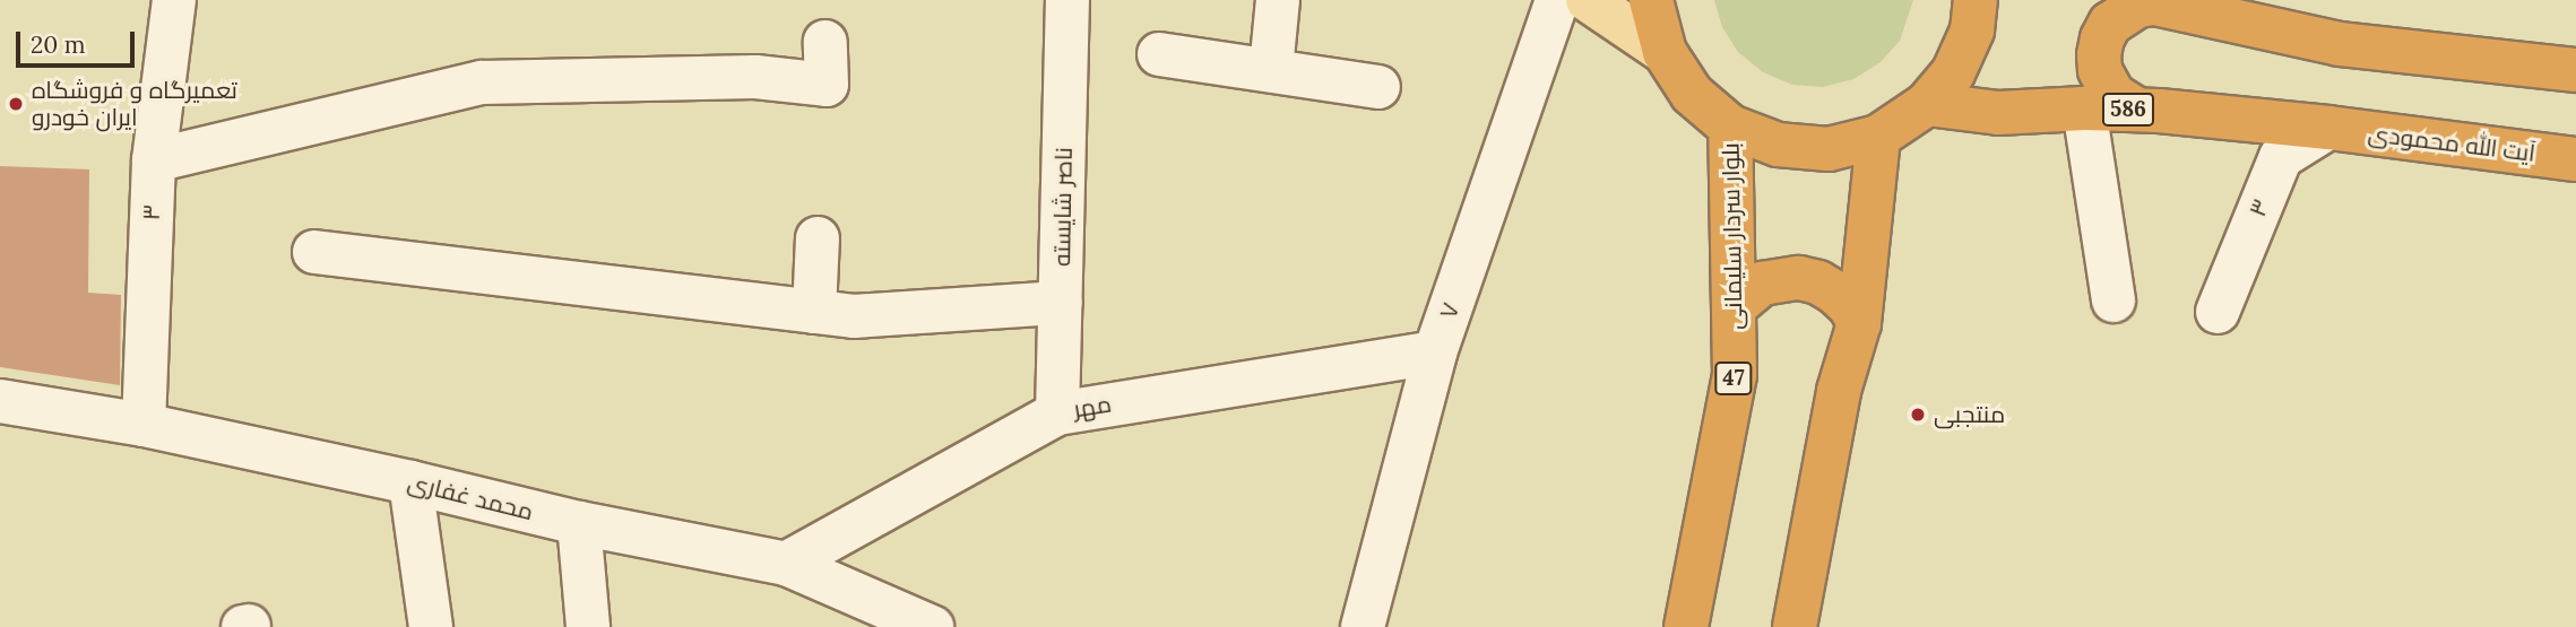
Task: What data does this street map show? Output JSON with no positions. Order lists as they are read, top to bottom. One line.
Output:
{"streets":{"highway":["586","آیت الله محمودی","بلوار سردار سلیمانی","47"],"street":["ناصر شایسته","۳","۷","مهر","محمد غفاری"]},"crossings":[["586","آیت الله محمودی"],["586","۳"],["آیت الله محمودی","۳"],["ناصر شایسته","مهر"],["۳","محمد غفاری"],["۷","مهر"],["مهر","محمد غفاری"]],"places":["تعمیرگاه و فروشگاه ایران خودرو","منتجبی"],"scale_bar":"20 m"}
